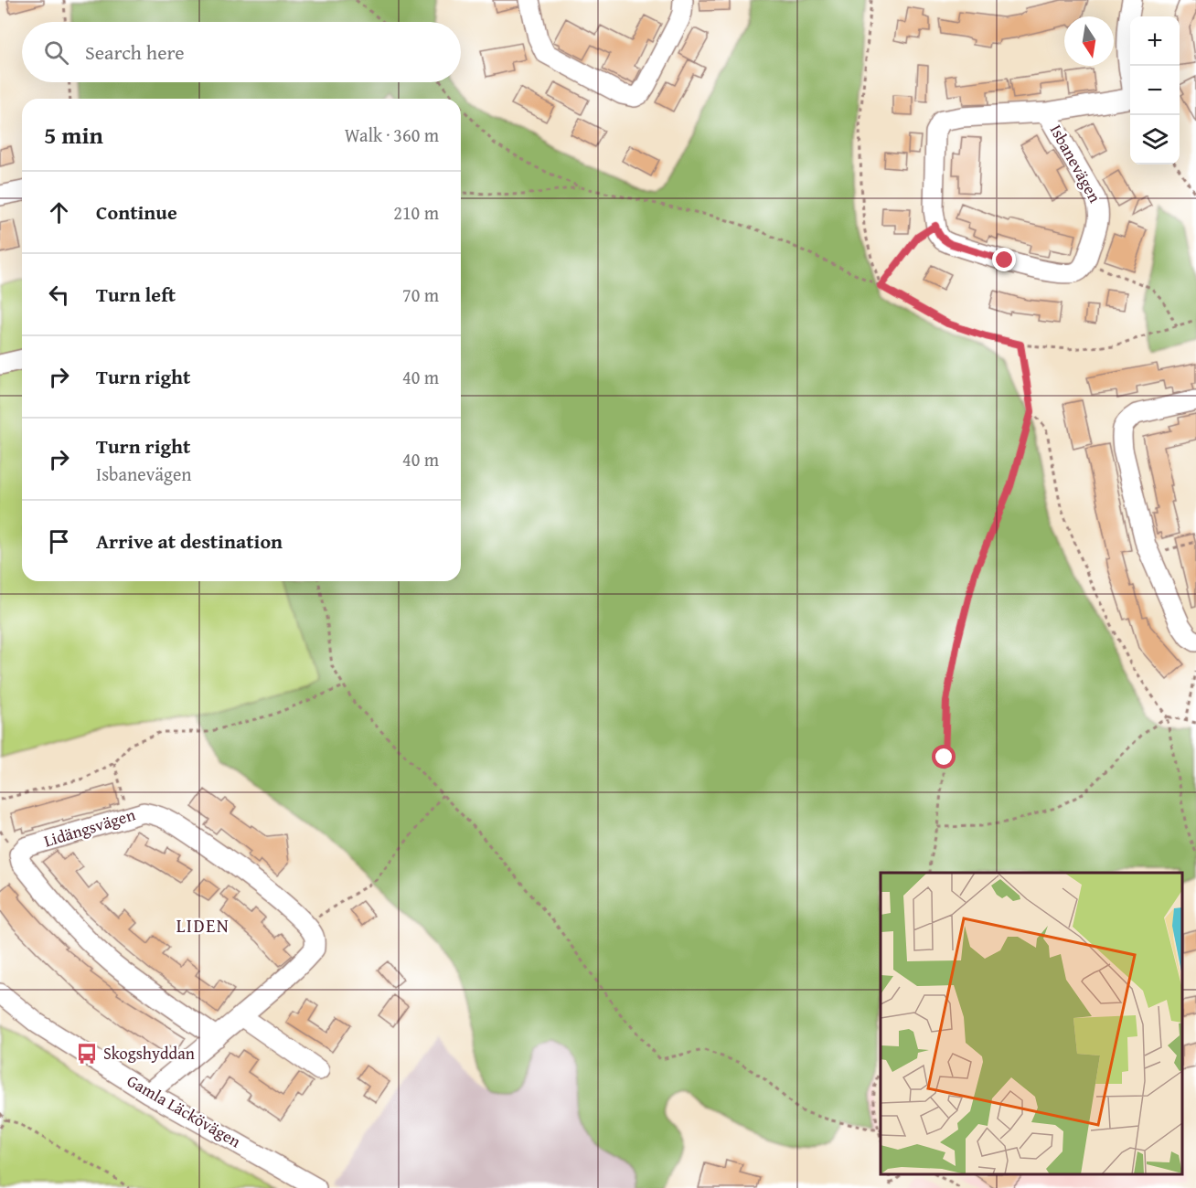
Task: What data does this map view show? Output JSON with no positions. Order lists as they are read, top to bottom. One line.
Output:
{"streets":{"street":["Isbanevägen","Lidängsvägen","Gamla Läckövägen"]},"districts":["LIDEN"],"places":{"bus stop":["Skogshyddan"]},"north":"bottom","page":{"map_buttons":["+","−"],"search":"Search here","heading":["5 min","Walk · 360 m"],"list":[["Continue","210 m"],["Turn left","70 m"],["Turn right","40 m"],["Turn right","Isbanevägen","40 m"],"Arrive at destination"]}}
